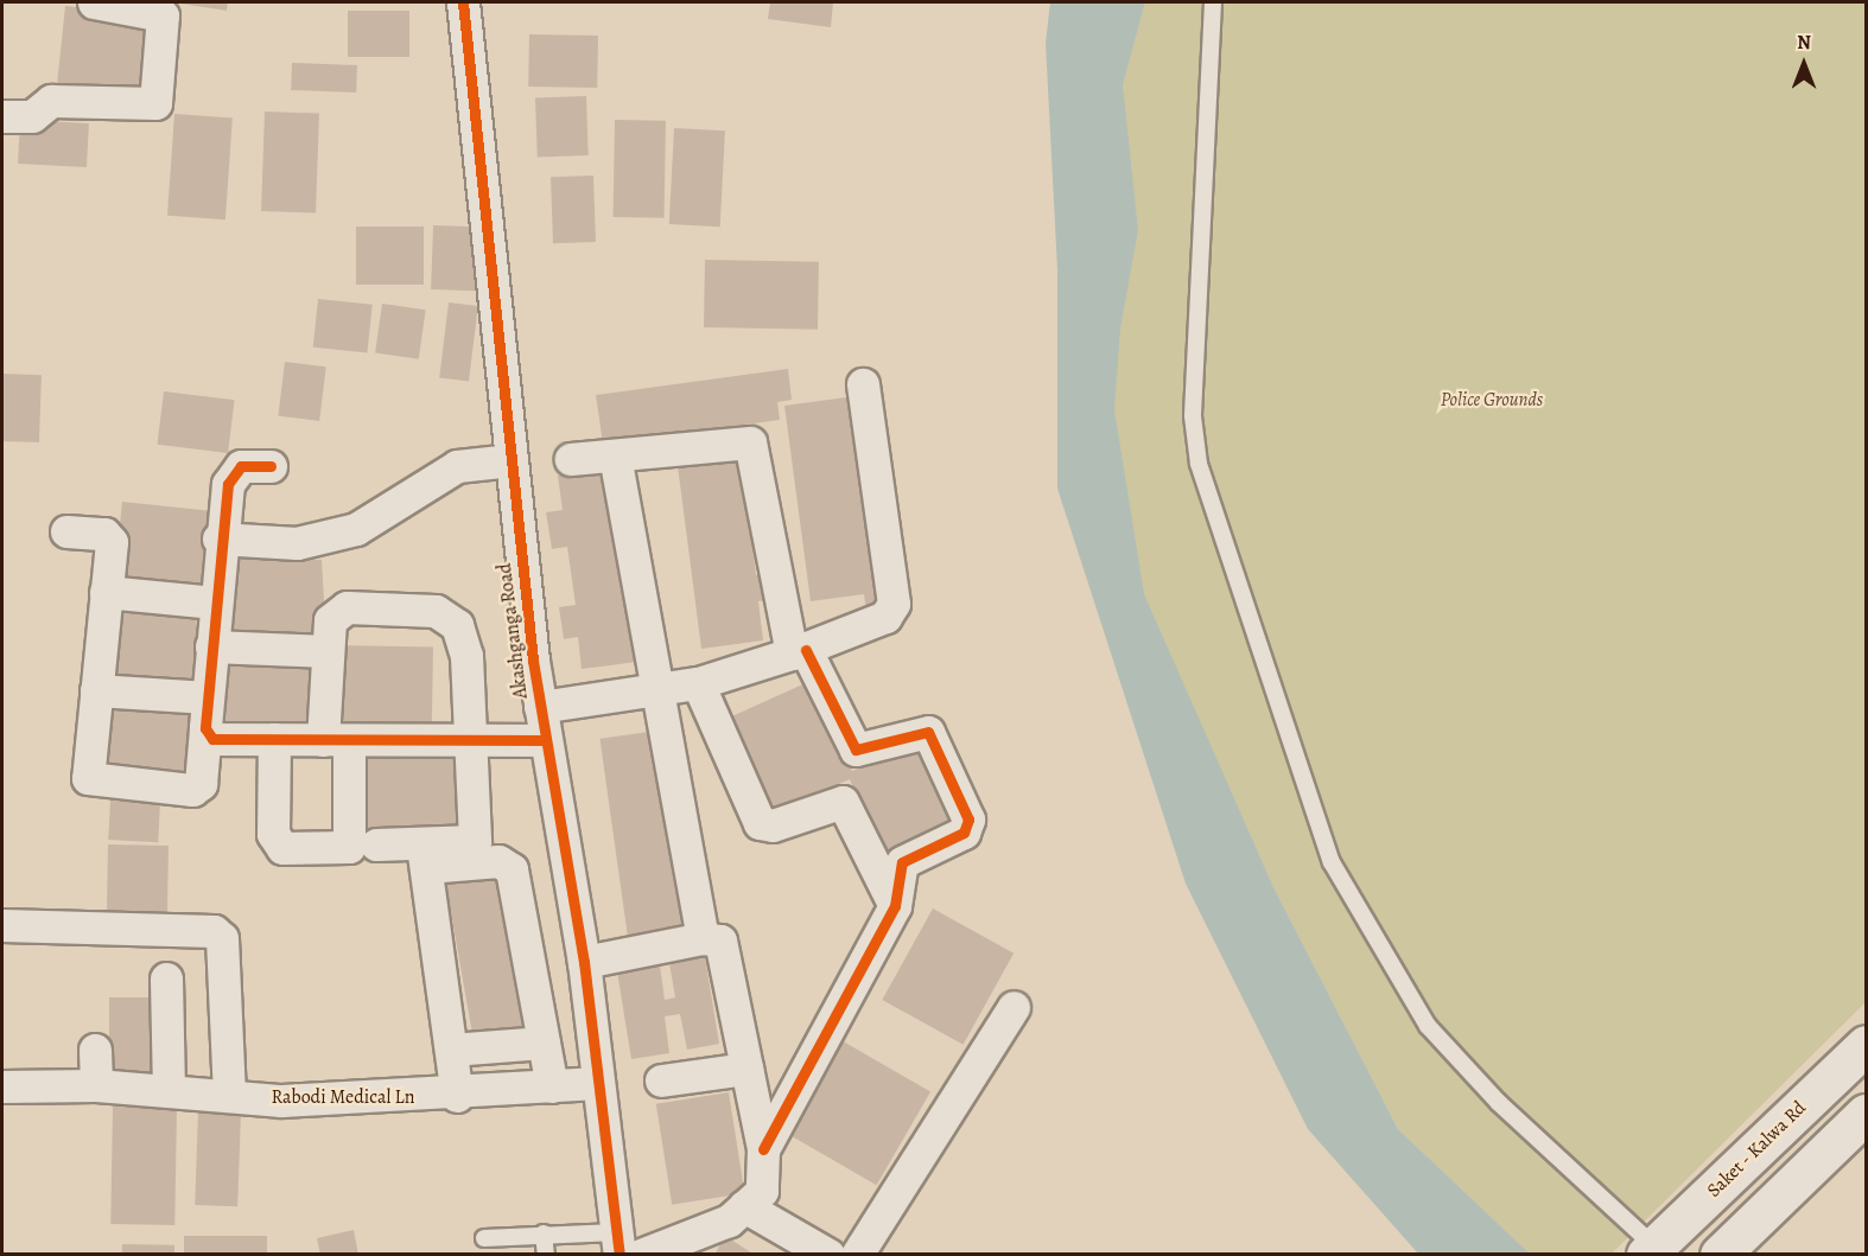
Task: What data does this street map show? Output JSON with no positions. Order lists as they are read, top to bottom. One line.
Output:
{"streets":{"main road":["Saket - Kalwa Rd"],"street":["Akashganga Road","Rabodi Medical Ln"]},"crossings":[["Akashganga Road","Rabodi Medical Ln"]],"parks":["Police Grounds"],"north":"top"}
